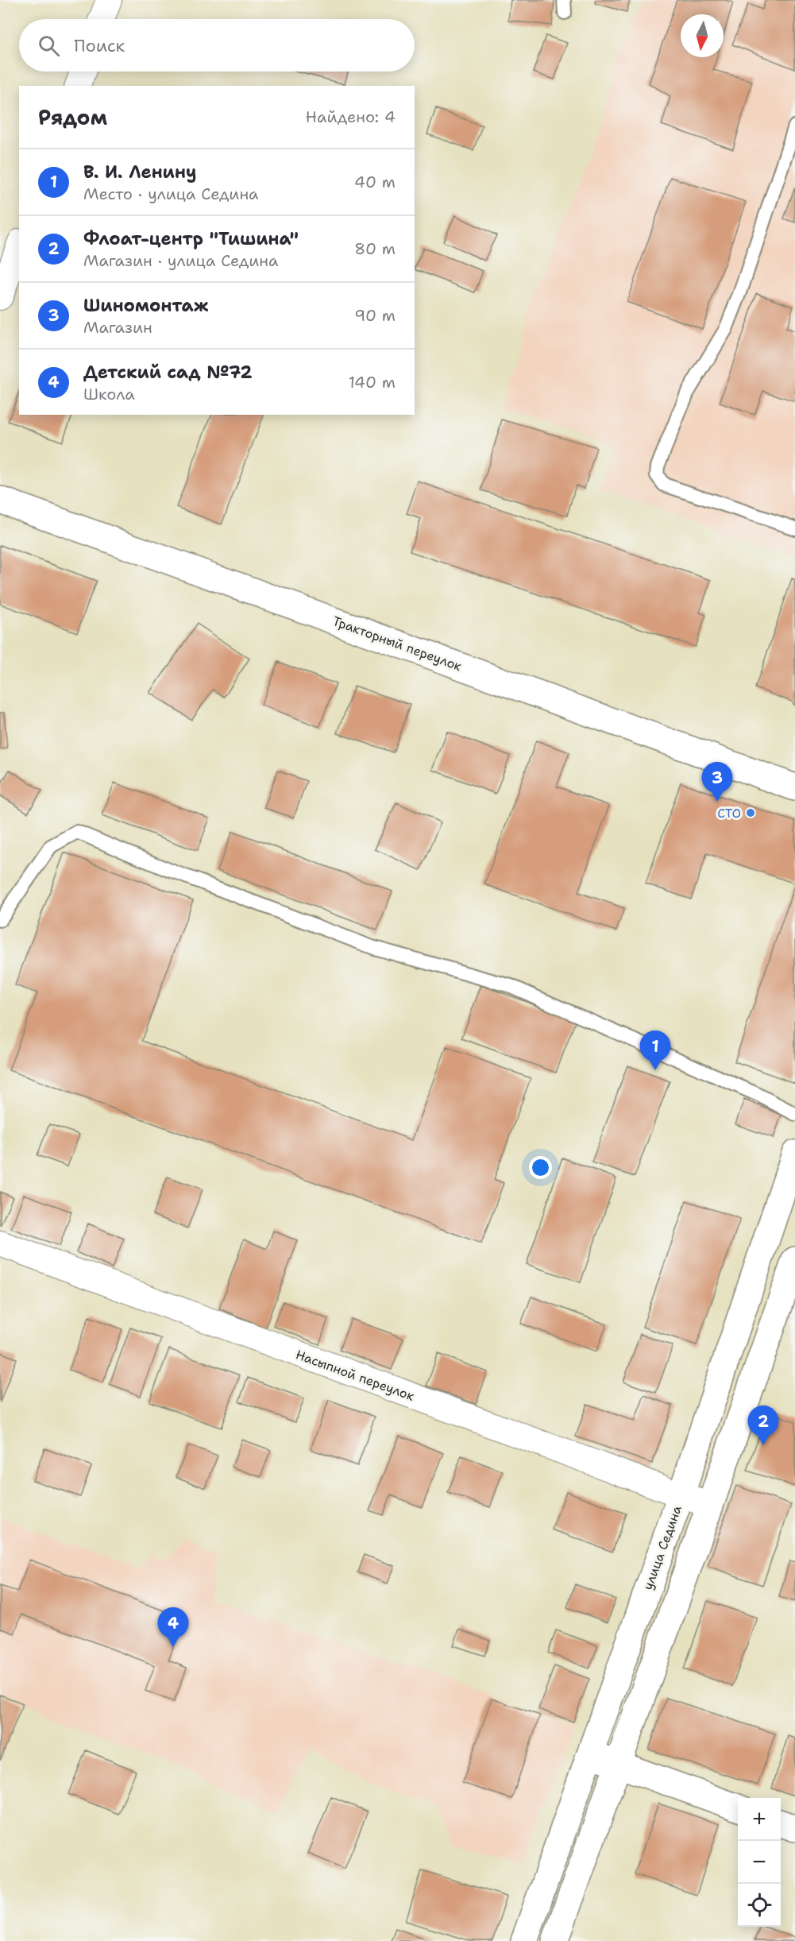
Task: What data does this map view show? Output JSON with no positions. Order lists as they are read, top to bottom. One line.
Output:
{"streets":{"street":["Тракторный переулок","Насыпной переулок","улица Седина"]},"crossings":[["Насыпной переулок","улица Седина"]],"places":["СТО"],"north":"bottom","page":{"search":"Поиск","heading":["Рядом","Найдено: 4"],"list":[{"mark":"1","name":"В. И. Ленину","note":"Место · улица Седина","value":"40 m"},{"mark":"2","name":"Флоат-центр \"Тишина\"","note":"Магазин · улица Седина","value":"80 m"},{"mark":"3","name":"Шиномонтаж","note":"Магазин","value":"90 m"},{"mark":"4","name":"Детский сад №72","note":"Школа","value":"140 m"}],"pins":["3","1","2","4"],"map_buttons":["+","−"]}}
